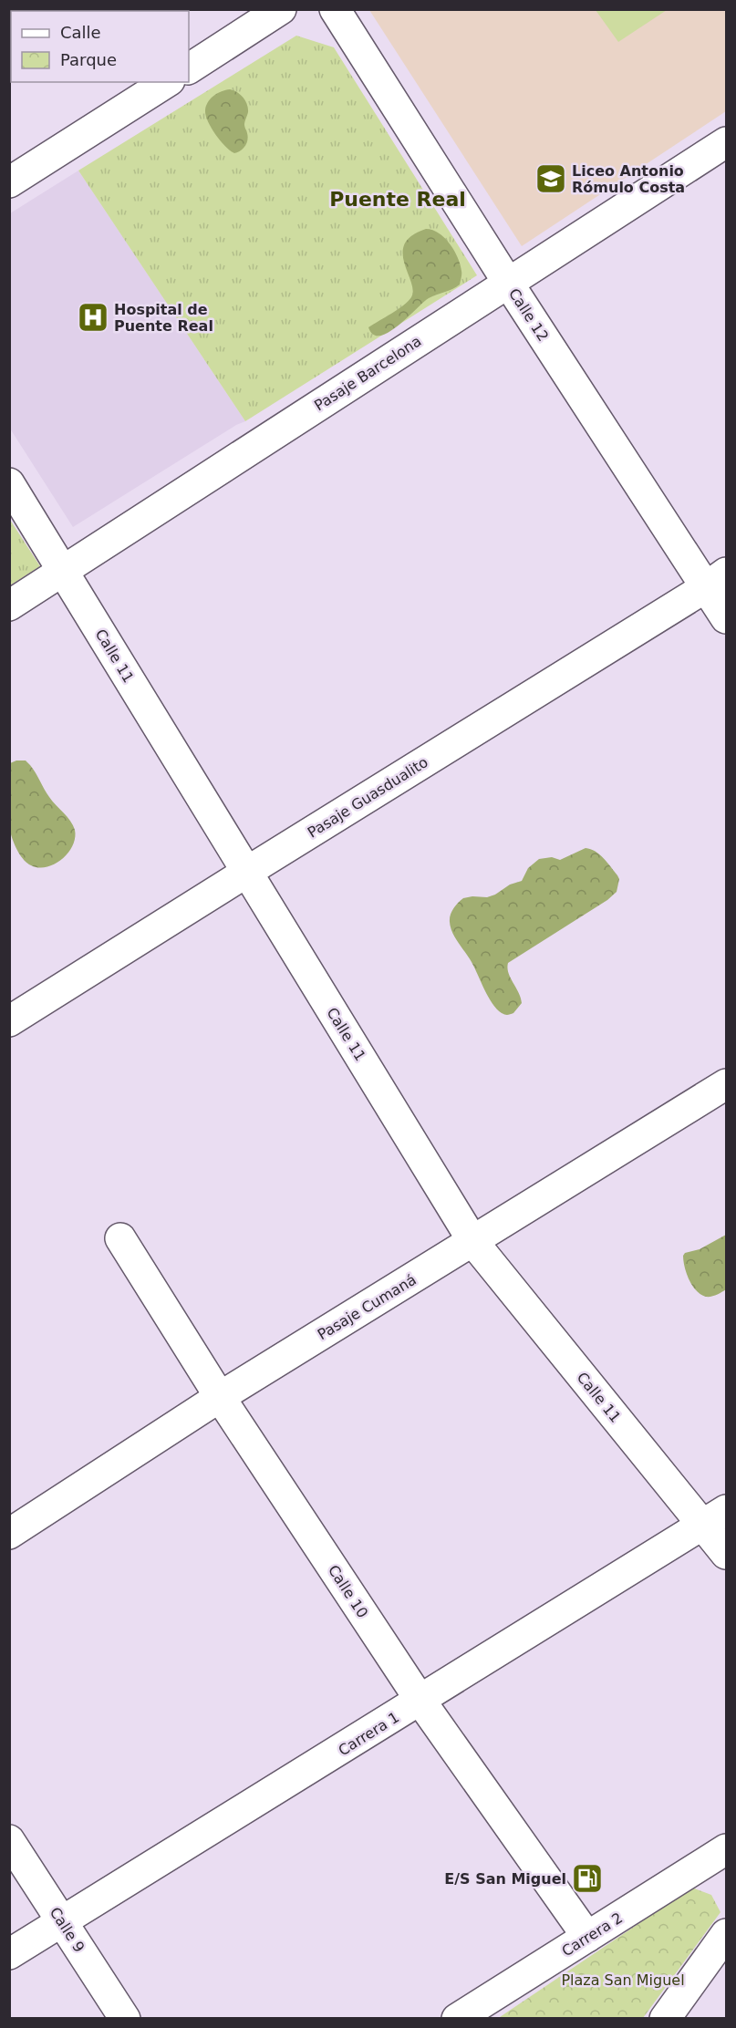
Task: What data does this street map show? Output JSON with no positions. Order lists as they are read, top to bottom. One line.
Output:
{"streets":{"street":["Calle 12","Pasaje Barcelona","Calle 11","Pasaje Guasdualito","Pasaje Cumaná","Calle 10","Carrera 1","Calle 9","Carrera 2"]},"crossings":[["Calle 12","Pasaje Barcelona"],["Calle 12","Pasaje Guasdualito"],["Pasaje Barcelona","Calle 11"],["Calle 11","Pasaje Guasdualito"],["Calle 11","Pasaje Cumaná"],["Calle 11","Carrera 1"],["Pasaje Cumaná","Calle 10"],["Calle 10","Carrera 1"],["Calle 10","Carrera 2"],["Carrera 1","Calle 9"]],"districts":["Puente Real"],"parks":["Plaza San Miguel"],"places":{"school or university":["Liceo Antonio Rómulo Costa"],"hospital":["Hospital de Puente Real"],"fuel station":["E/S San Miguel"]},"legend":["Calle","Parque"]}
